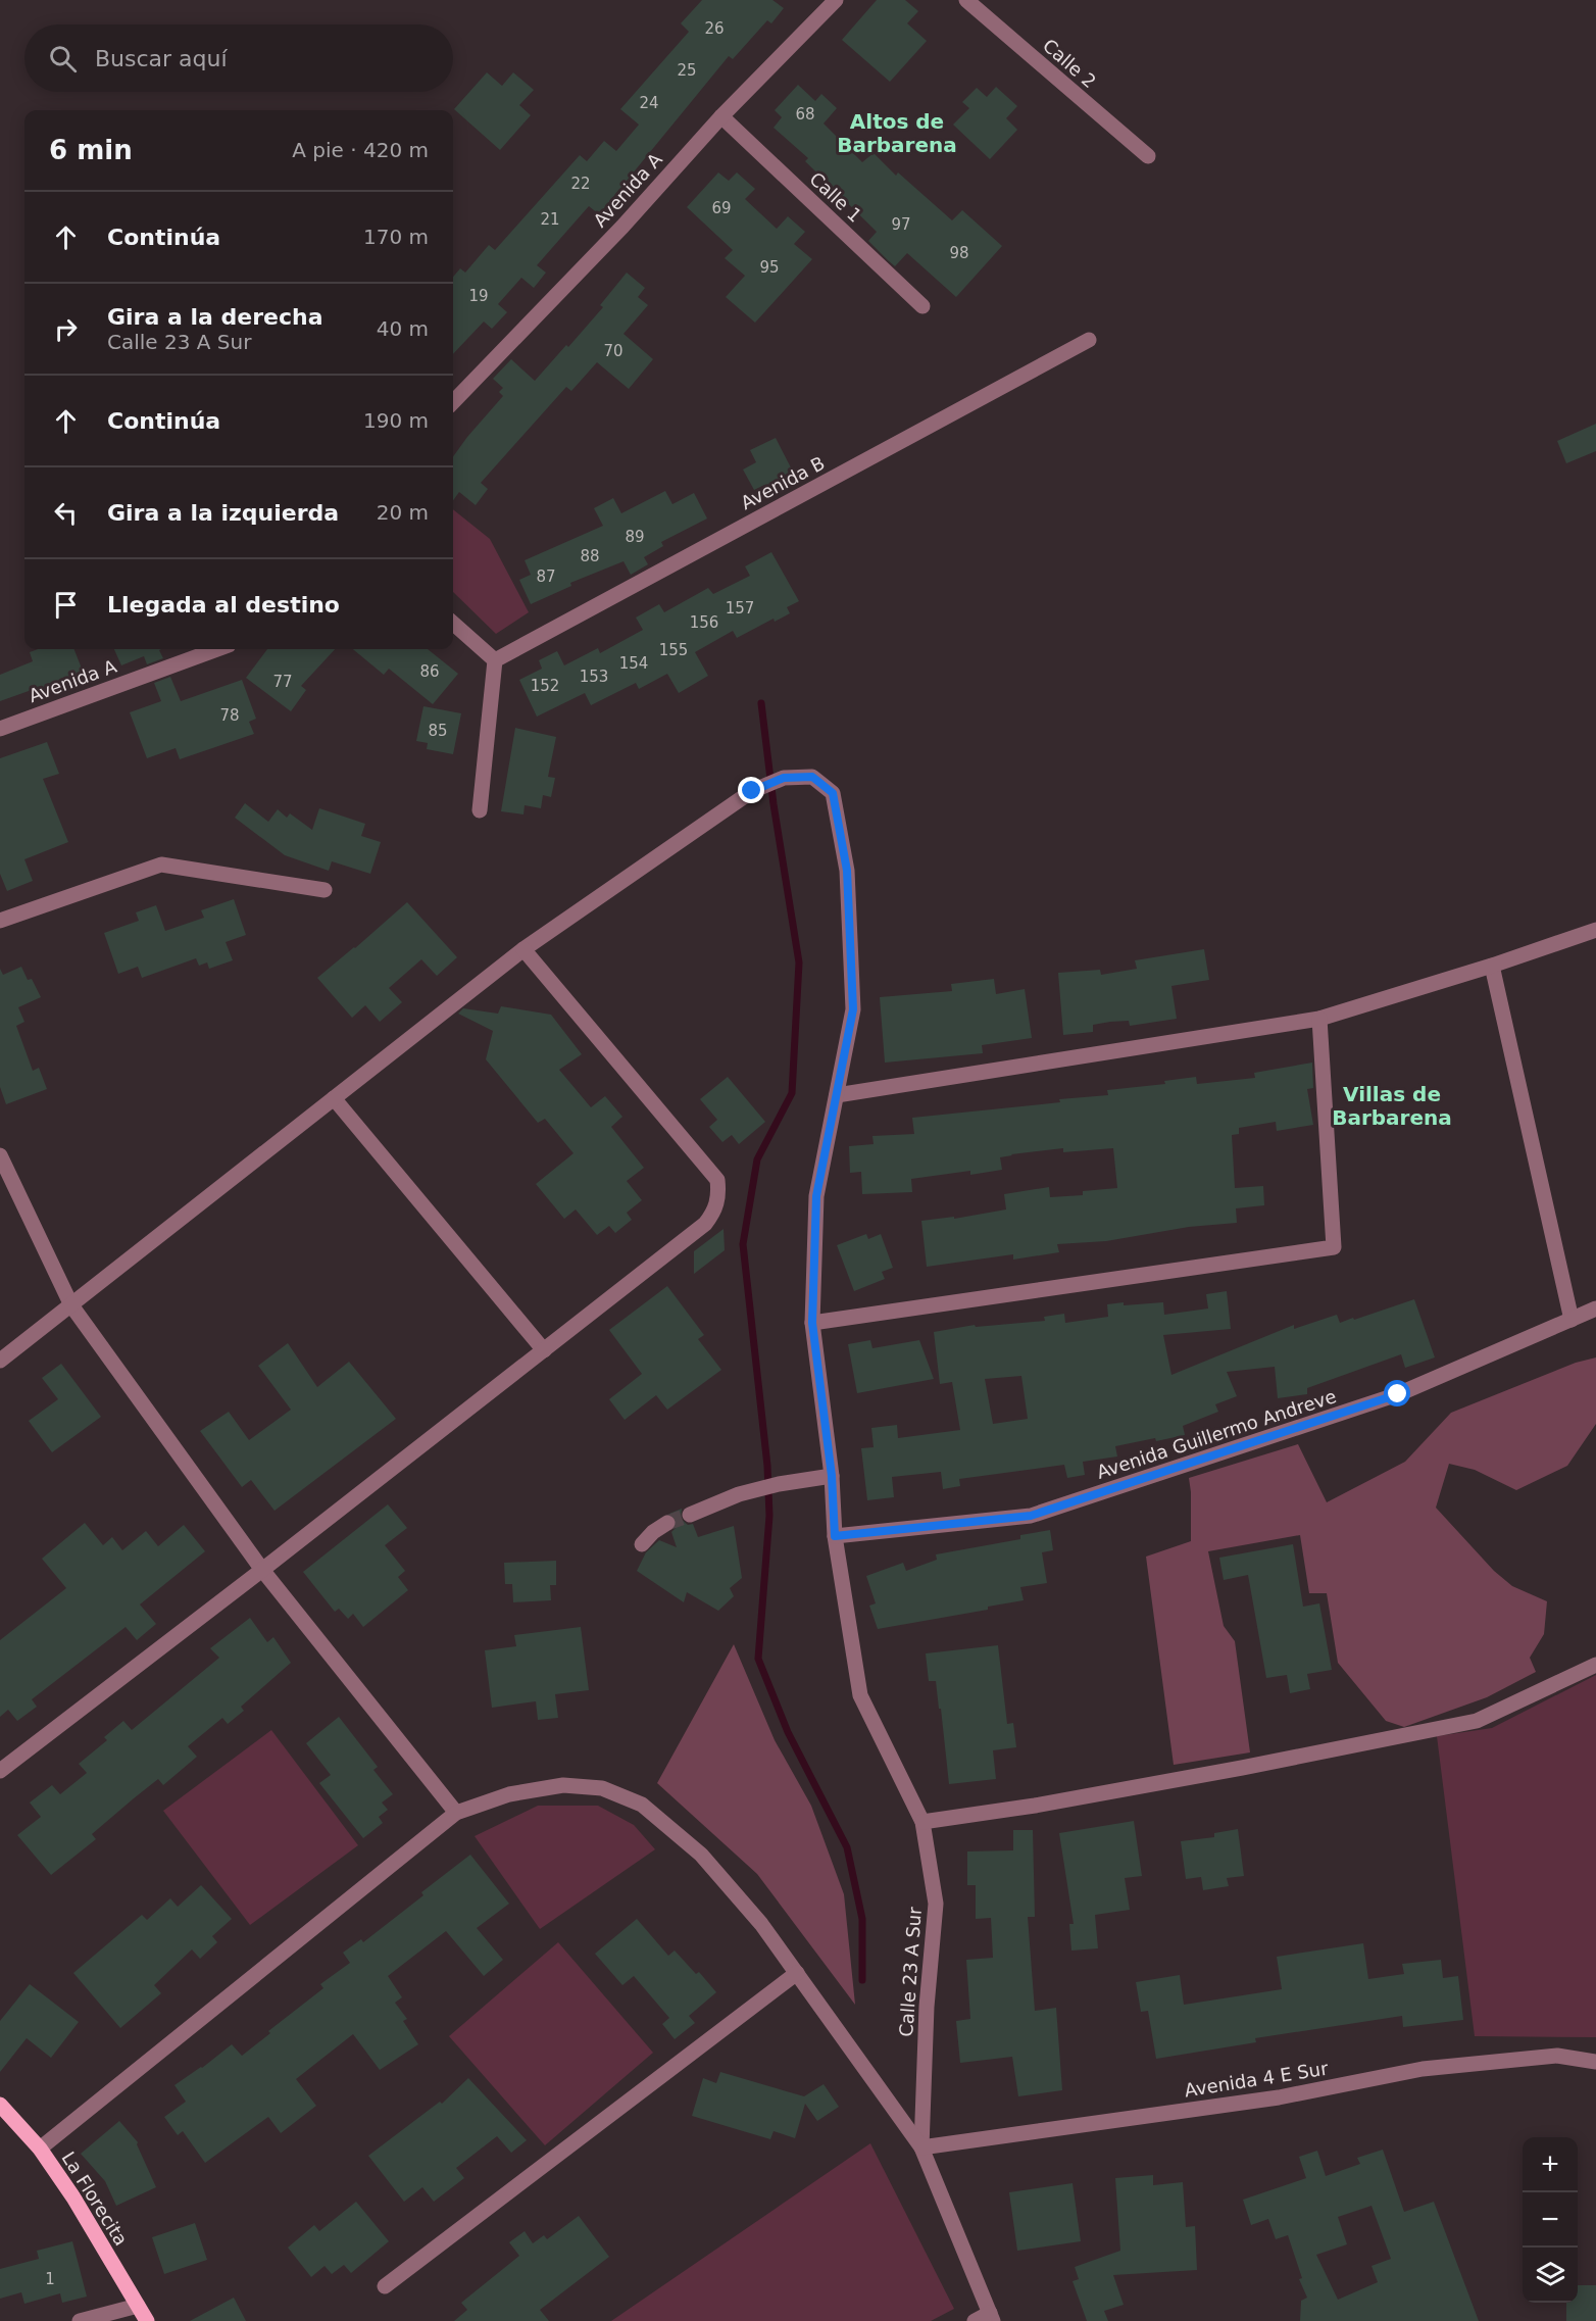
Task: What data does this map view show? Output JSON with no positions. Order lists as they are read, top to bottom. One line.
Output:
{"streets":{"main road":["La Florecita"],"street":["Calle 2","Avenida A","Calle 1","Avenida B","Avenida Guillermo Andreve","Calle 23 A Sur","Avenida 4 E Sur"]},"crossings":[["Avenida A","Calle 1"],["Avenida Guillermo Andreve","Calle 23 A Sur"],["Calle 23 A Sur","Avenida 4 E Sur"]],"districts":["Altos de Barbarena","Villas de Barbarena"],"house_numbers":["26","25","24","68","22","69","21","97","98","95","19","70","89","88","87","157","156","155","154","86","153","77","152","78","85","1"],"page":{"search":"Buscar aquí","heading":["6 min","A pie · 420 m"],"list":[["Continúa","170 m"],["Gira a la derecha","Calle 23 A Sur","40 m"],["Continúa","190 m"],["Gira a la izquierda","20 m"],"Llegada al destino"],"map_buttons":["+","−"]}}
